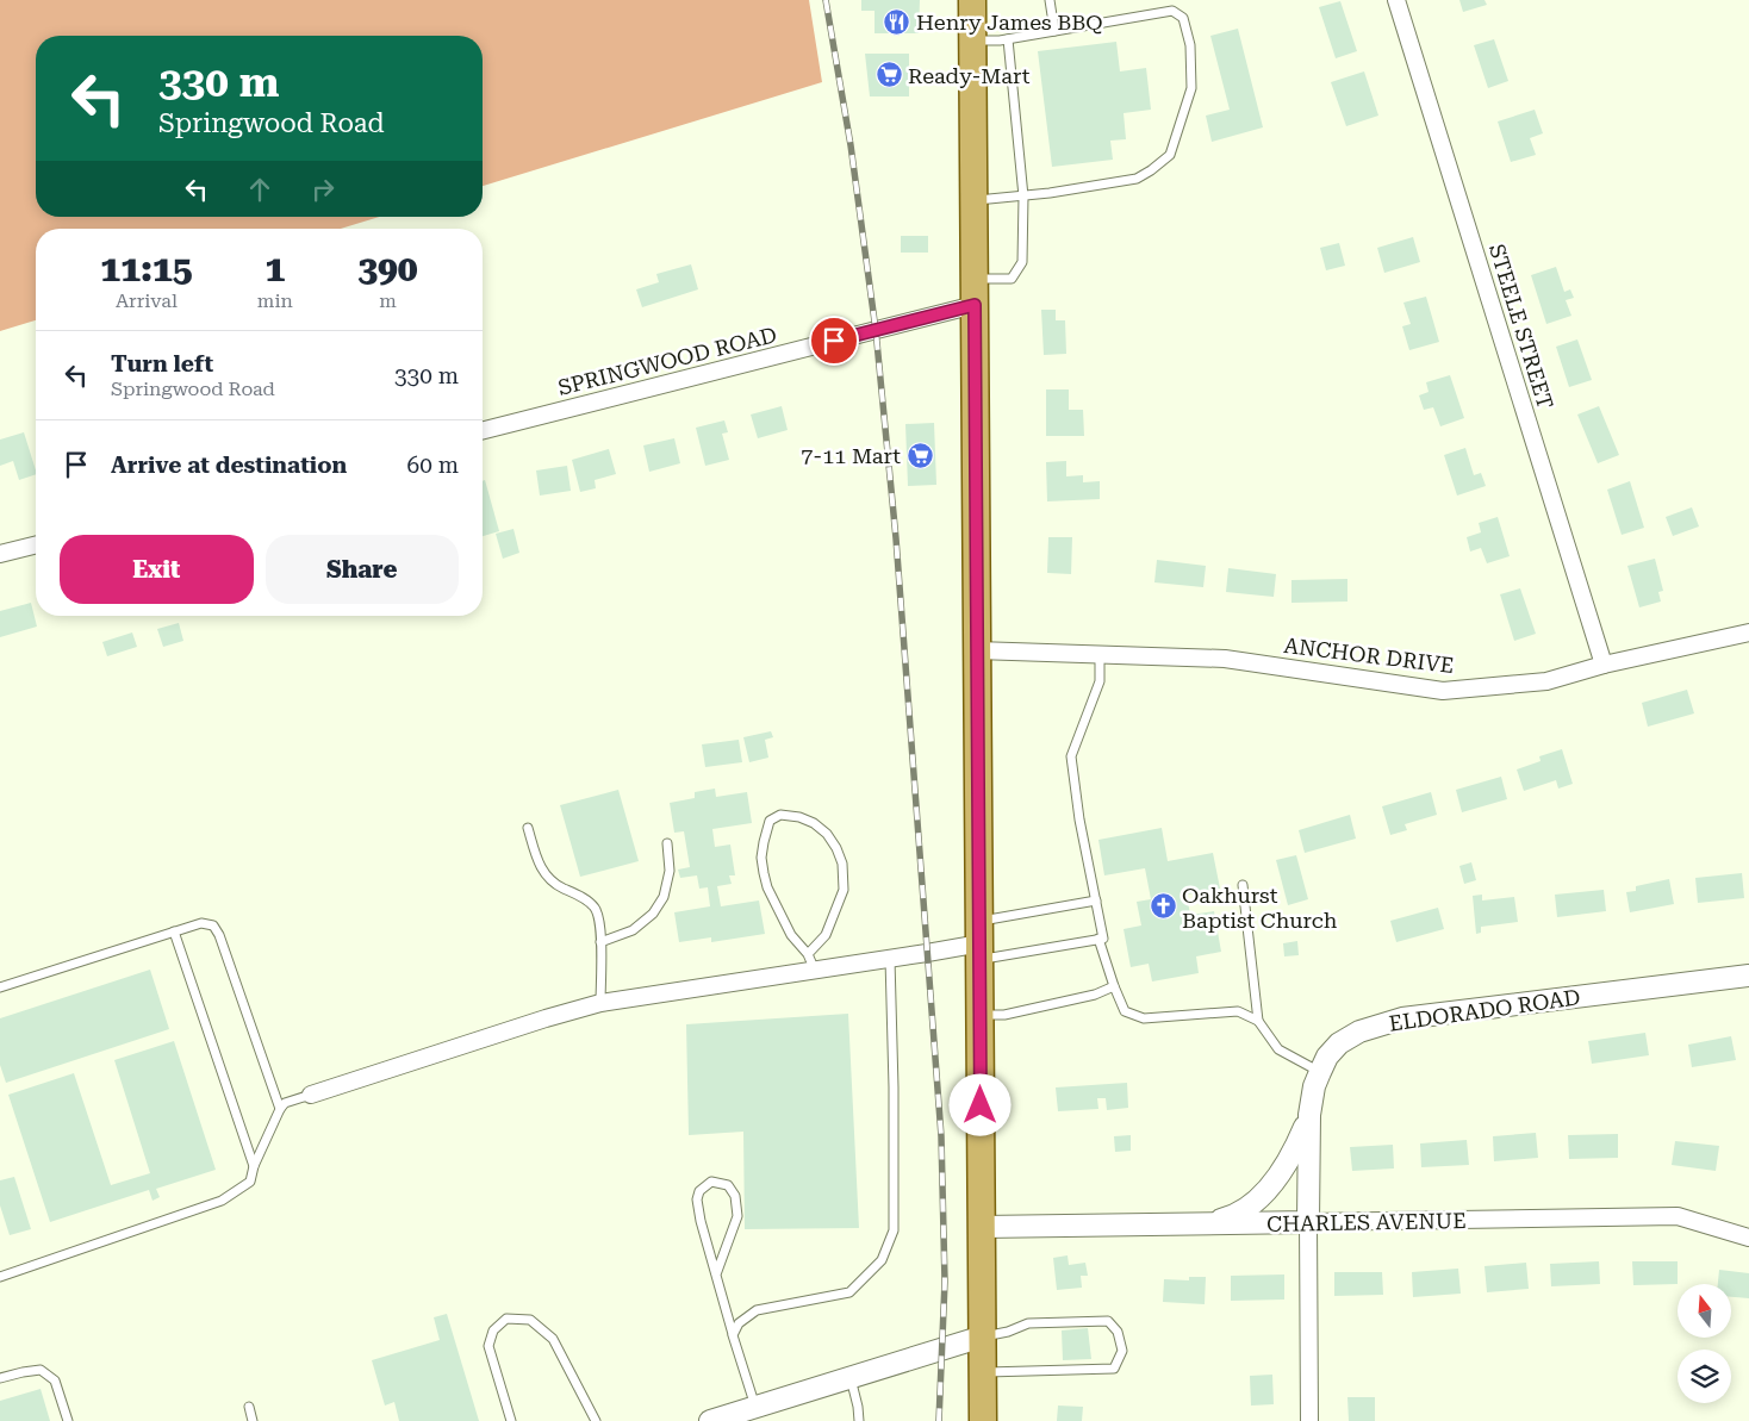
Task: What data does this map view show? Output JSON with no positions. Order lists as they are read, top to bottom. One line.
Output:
{"streets":{"street":["STEELE STREET","SPRINGWOOD ROAD","ANCHOR DRIVE","ELDORADO ROAD","CHARLES AVENUE"]},"crossings":[["STEELE STREET","ANCHOR DRIVE"],["ELDORADO ROAD","CHARLES AVENUE"]],"places":{"restaurant":["Henry James BBQ"],"supermarket":["Ready-Mart","7-11 Mart"],"church":["Oakhurst Baptist Church"]},"north":"top","page":{"turn":["330 m","Springwood Road"],"eta":["11:15","Arrival","1","min","390","m"],"list":[{"name":"Turn left","note":"Springwood Road","value":"330 m"},{"name":"Arrive at destination","value":"60 m"}],"buttons":["Exit","Share"]}}
